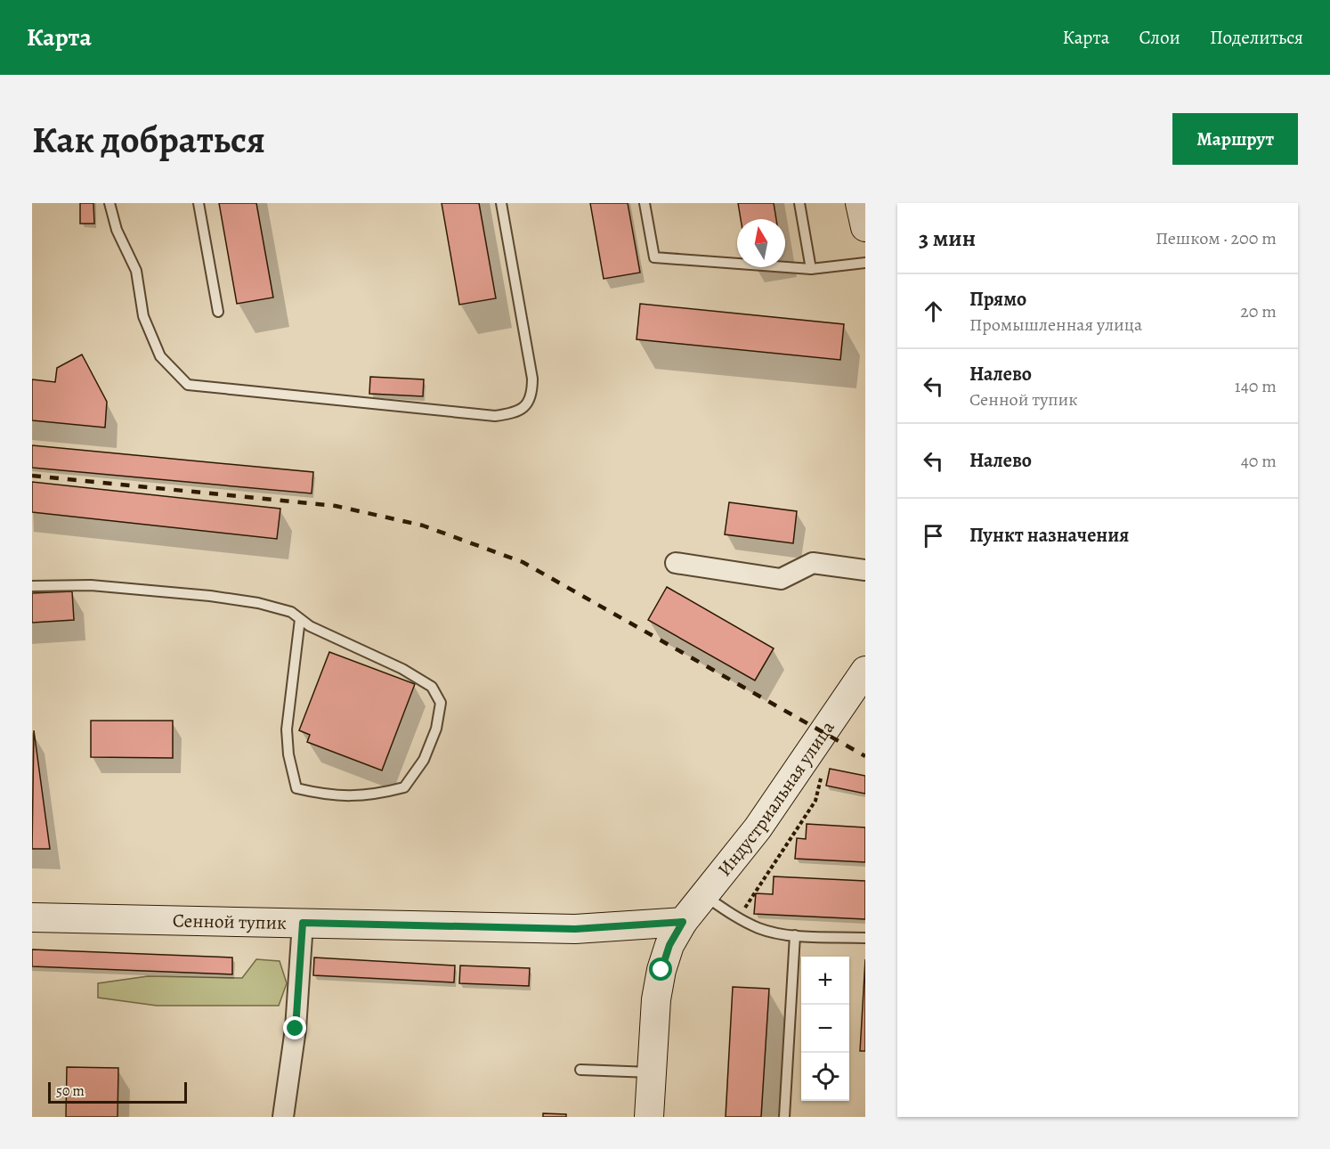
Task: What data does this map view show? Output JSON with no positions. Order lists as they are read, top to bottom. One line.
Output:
{"streets":{"main road":["Индустриальная улица","Сенной тупик"]},"crossings":[["Индустриальная улица","Сенной тупик"]],"scale_bar":"50 m","north":"top","page":{"header":"Карта","nav":["Карта","Слои","Поделиться"],"buttons":"Маршрут","title":"Как добраться","heading":["3 мин","Пешком · 200 m"],"list":[["Прямо","Промышленная улица","20 m"],["Налево","Сенной тупик","140 m"],["Налево","40 m"],"Пункт назначения"],"map_buttons":["+","−"],"scale":"50 m"}}
